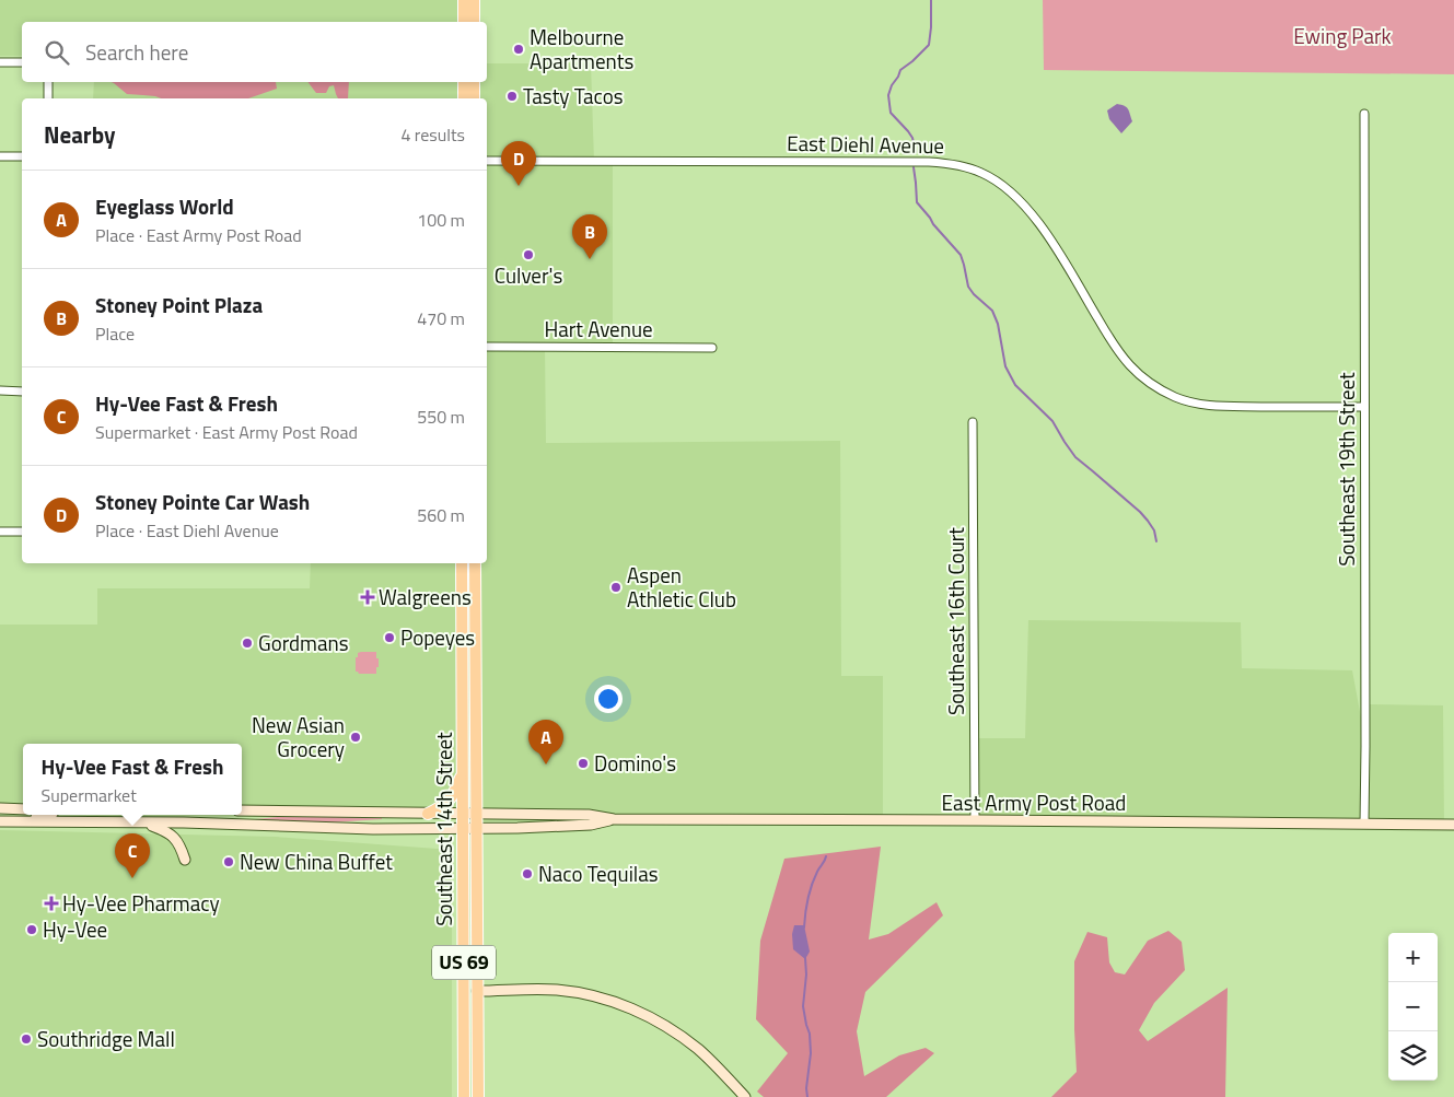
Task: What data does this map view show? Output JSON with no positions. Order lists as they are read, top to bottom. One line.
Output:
{"streets":{"main road":["East Army Post Road","Southeast 14th Street","US 69"],"street":["East Diehl Avenue","Hart Avenue","Southeast 19th Street","Southeast 16th Court"]},"crossings":[["East Diehl Avenue","Southeast 19th Street"],["Southeast 19th Street","East Army Post Road"],["Southeast 16th Court","East Army Post Road"],["East Army Post Road","Southeast 14th Street"]],"parks":["Ewing Park"],"places":{"other":["Melbourne Apartments","Tasty Tacos","Culver's","Aspen Athletic Club","Popeyes","Gordmans","New Asian Grocery","Domino's","New China Buffet","Naco Tequilas","Hy-Vee","Southridge Mall"],"health":["Walgreens","Hy-Vee Pharmacy"]},"page":{"search":"Search here","heading":["Nearby","4 results"],"pins":["D","B","A","C"],"list":[{"mark":"A","name":"Eyeglass World","note":"Place · East Army Post Road","value":"100 m"},{"mark":"B","name":"Stoney Point Plaza","note":"Place","value":"470 m"},{"mark":"C","name":"Hy-Vee Fast & Fresh","note":"Supermarket · East Army Post Road","value":"550 m"},{"mark":"D","name":"Stoney Pointe Car Wash","note":"Place · East Diehl Avenue","value":"560 m"}],"popup":["Hy-Vee Fast & Fresh","Supermarket"],"map_buttons":["+","−"]}}
